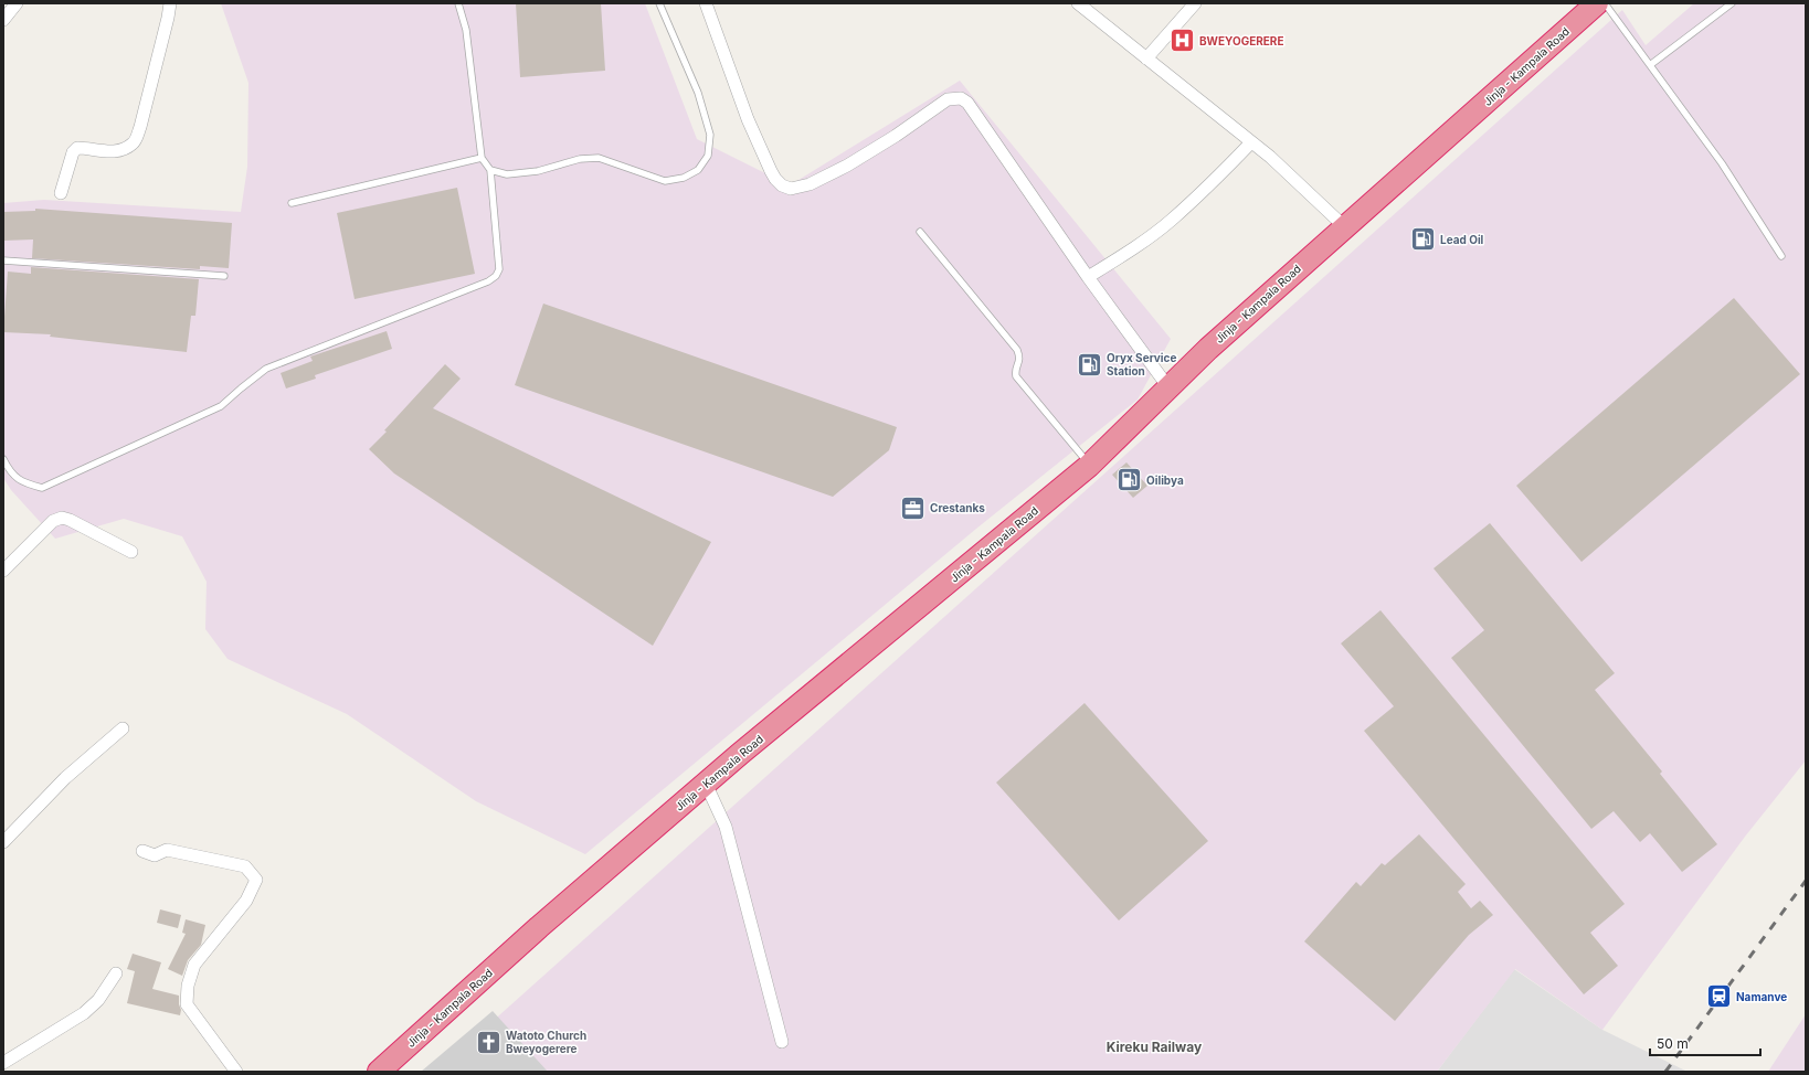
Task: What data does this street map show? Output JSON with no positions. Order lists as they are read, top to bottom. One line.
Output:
{"streets":{"highway":["Jinja - Kampala Road"]},"districts":["Kireku Railway"],"places":{"hospital":["BWEYOGERERE"],"fuel station":["Lead Oil","Oryx Service Station","Oilibya"],"office":["Crestanks"],"station":["Namanve"],"church":["Watoto Church Bweyogerere"]},"scale_bar":"50 m"}
